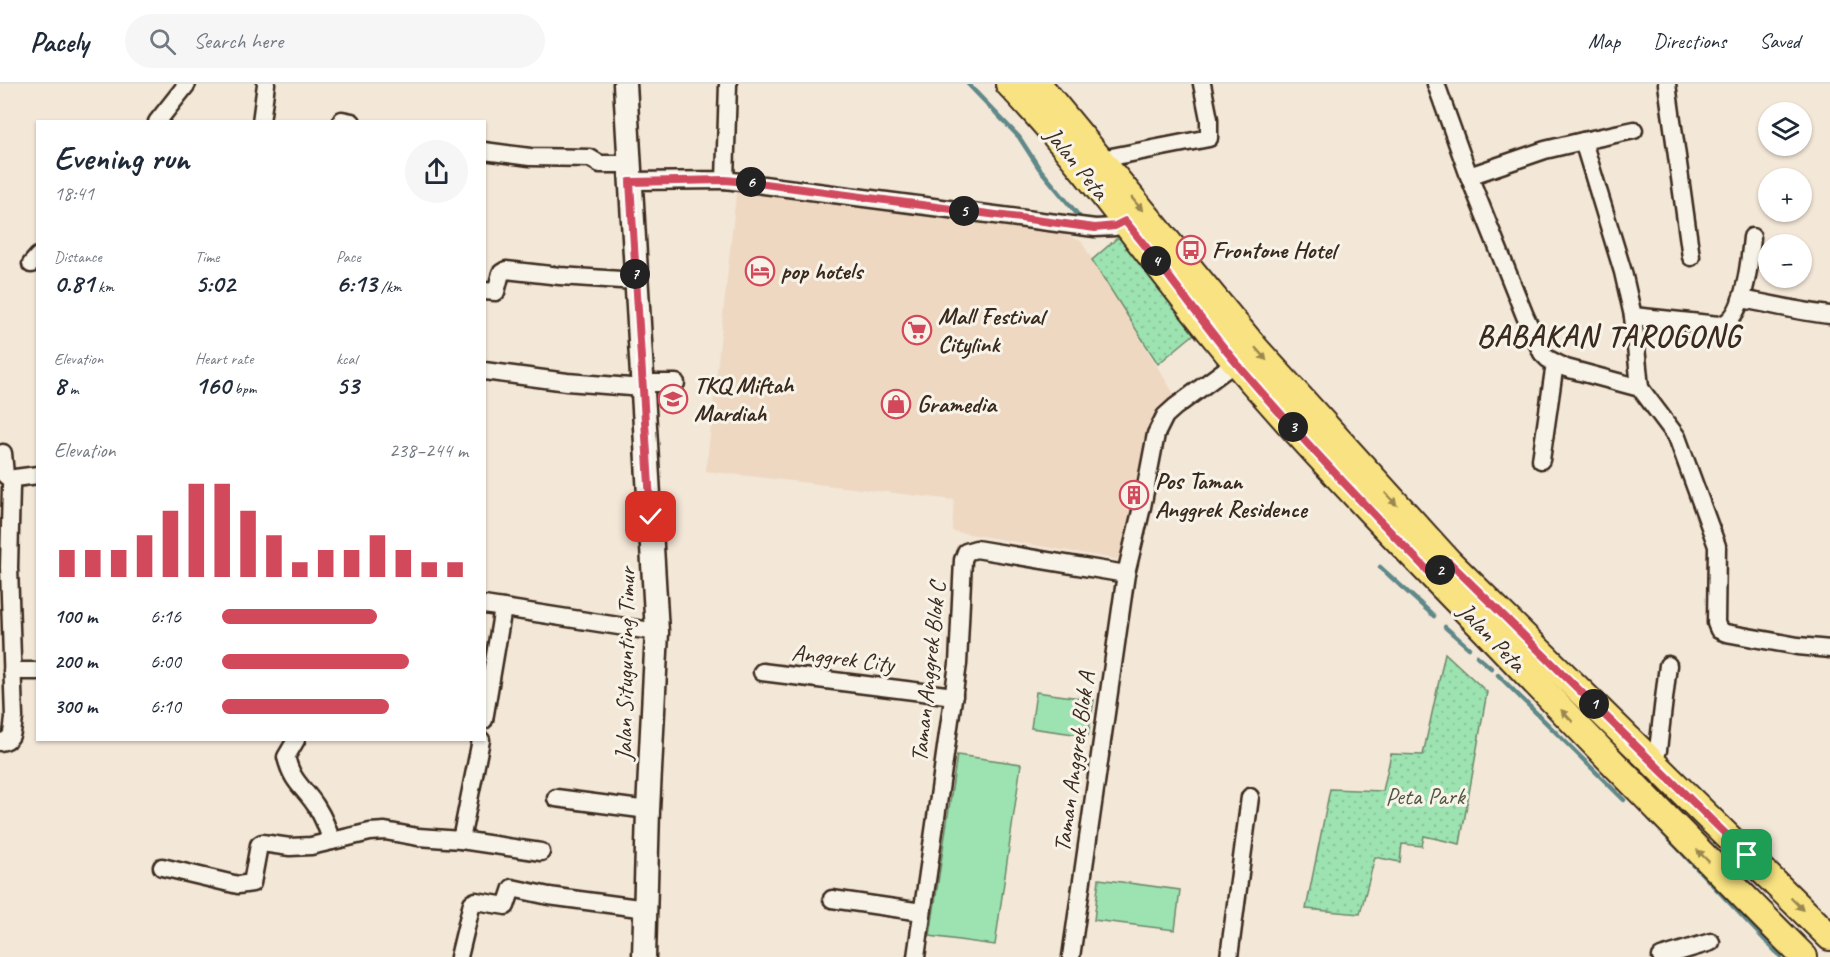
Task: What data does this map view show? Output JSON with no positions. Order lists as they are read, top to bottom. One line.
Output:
{"streets":{"main road":["Jalan Peta"],"street":["Anggrek City","Jalan Situgunting Timur","Taman Anggrek Blok C","Taman Anggrek Blok A"]},"crossings":[["Jalan Peta","Taman Anggrek Blok A"],["Anggrek City","Taman Anggrek Blok C"],["Taman Anggrek Blok C","Taman Anggrek Blok A"]],"districts":["BABAKAN TAROGONG"],"parks":["Peta Park"],"places":{"bus stop":["Frontone Hotel"],"hotel":["pop hotels"],"supermarket":["Mall Festival Citylink"],"school or university":["TKQ Miftah Mardiah"],"shop":["Gramedia"],"building":["Pos Taman Anggrek Residence"]},"page":{"header":"Pacely","search":"Search here","nav":["Map","Directions","Saved"],"map_buttons":["+","−"],"heading":["Evening run","18:41"],"pins":["6","5","4","7","3","2","1"],"stats":[["Distance","0.81 km"],["Time","5:02"],["Pace","6:13 /km"],["Elevation","8 m"],["Heart rate","160 bpm"],["kcal","53"]],"chart":["Elevation","238–244 m"],"list":[{"name":"100 m","note":"6:16"},{"name":"200 m","note":"6:00"},{"name":"300 m","note":"6:10"}]}}
